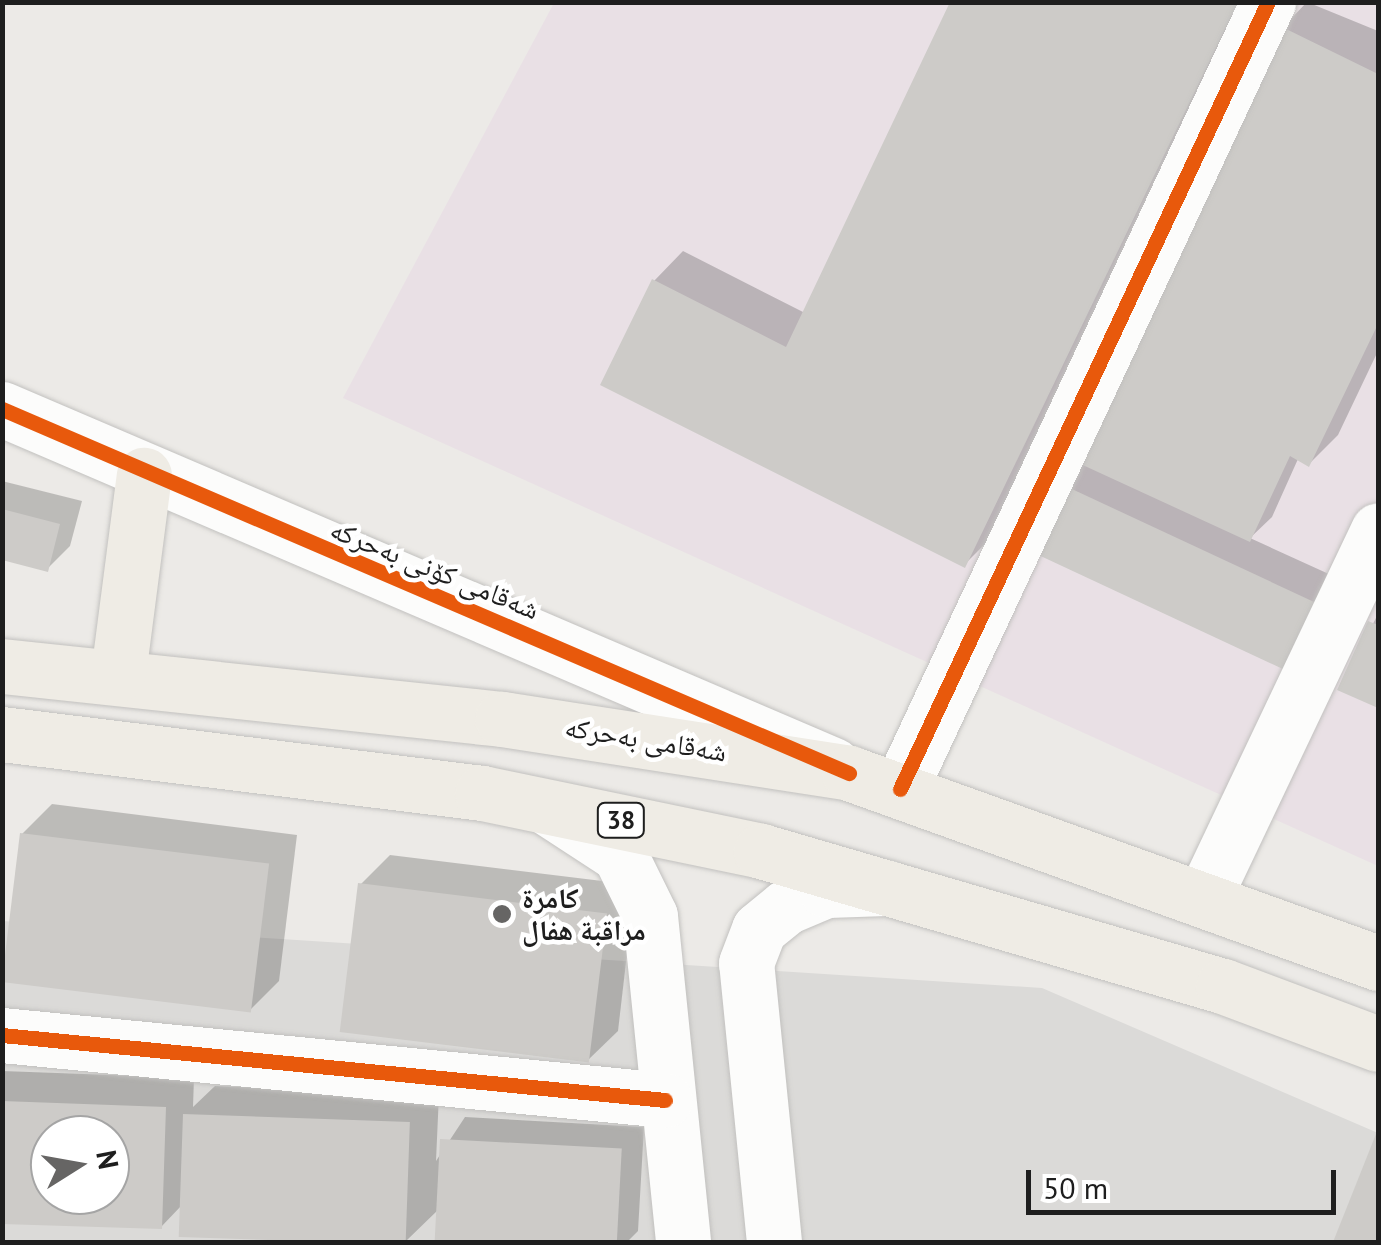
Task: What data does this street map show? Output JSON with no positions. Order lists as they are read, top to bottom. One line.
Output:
{"streets":{"main road":["شەقامی بەحرکە","38"],"street":["شەقامی کۆنی بەحرکە"]},"crossings":[["شەقامی کۆنی بەحرکە","شەقامی بەحرکە"]],"places":["كامرة مراقبة هفال"],"scale_bar":"50 m","north":"right"}
